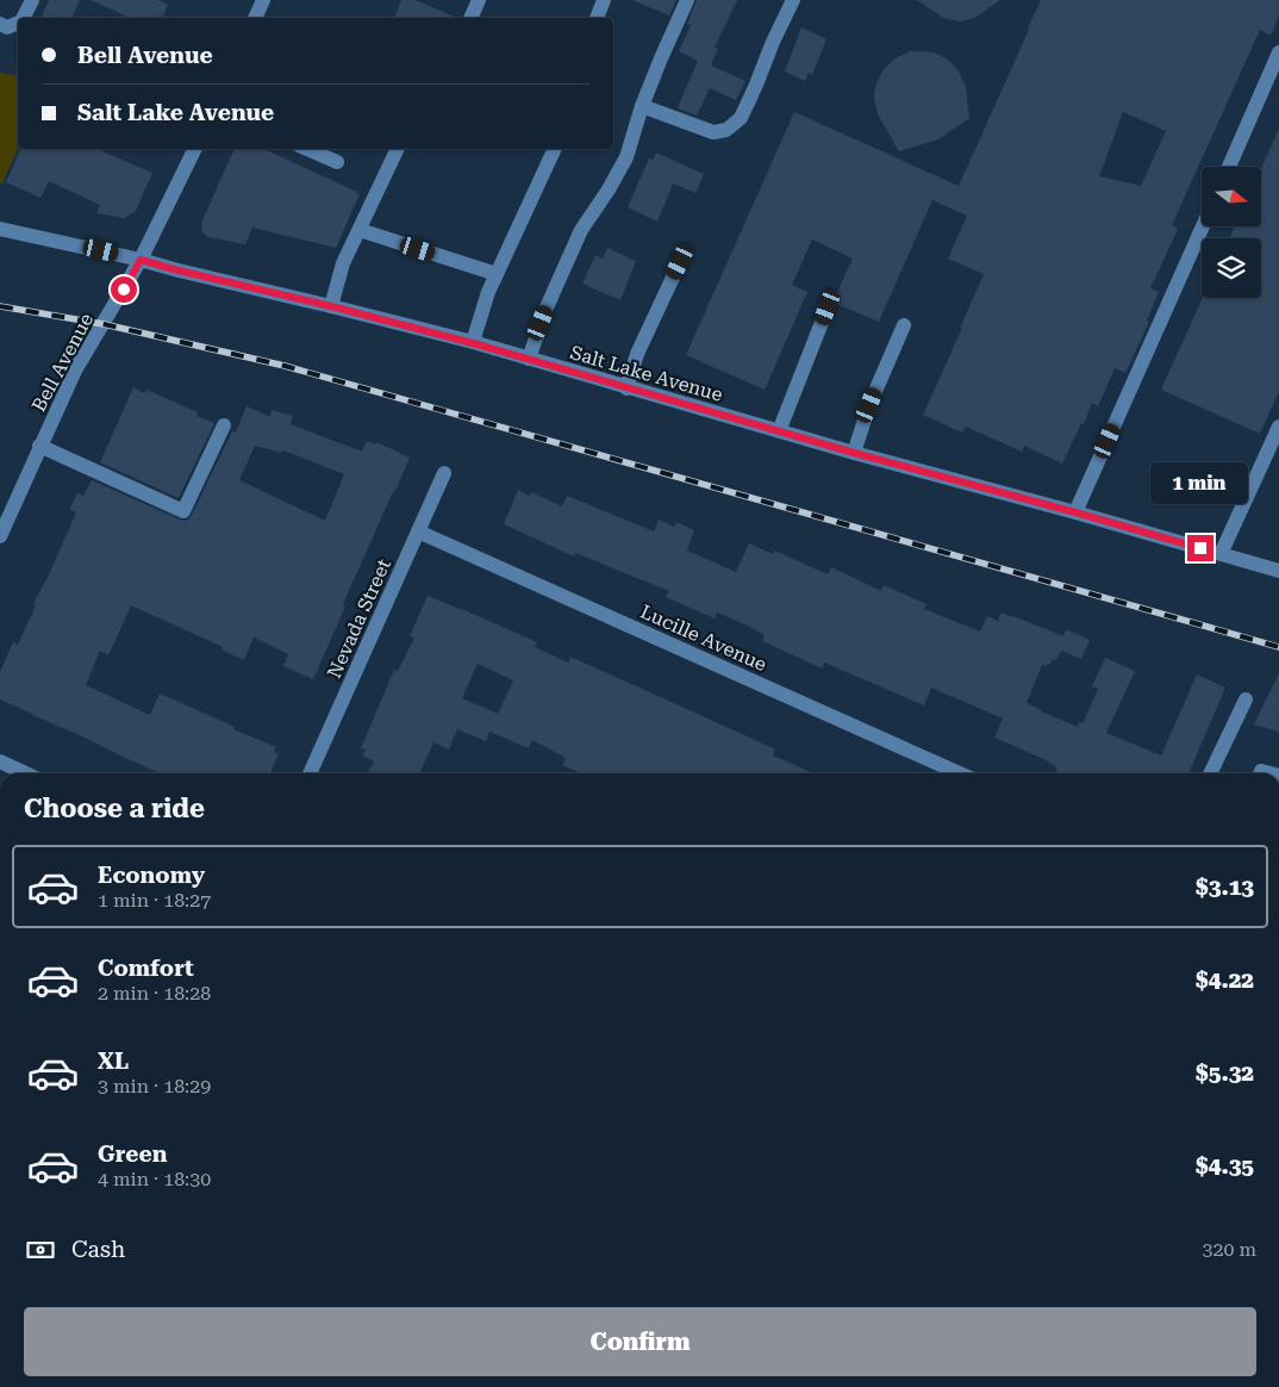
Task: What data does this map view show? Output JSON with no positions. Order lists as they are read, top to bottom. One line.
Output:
{"streets":{"street":["Bell Avenue","Salt Lake Avenue","Nevada Street","Lucille Avenue"]},"crossings":[["Bell Avenue","Salt Lake Avenue"],["Nevada Street","Lucille Avenue"]],"north":"right","page":{"banner":["Bell Avenue","Salt Lake Avenue"],"bubble":"1 min","heading":"Choose a ride","list":[{"name":"Economy","note":"1 min · 18:27","value":"$3.13"},{"name":"Comfort","note":"2 min · 18:28","value":"$4.22"},{"name":"XL","note":"3 min · 18:29","value":"$5.32"},{"name":"Green","note":"4 min · 18:30","value":"$4.35"}],"pay":["Cash","320 m"],"buttons":"Confirm"}}
